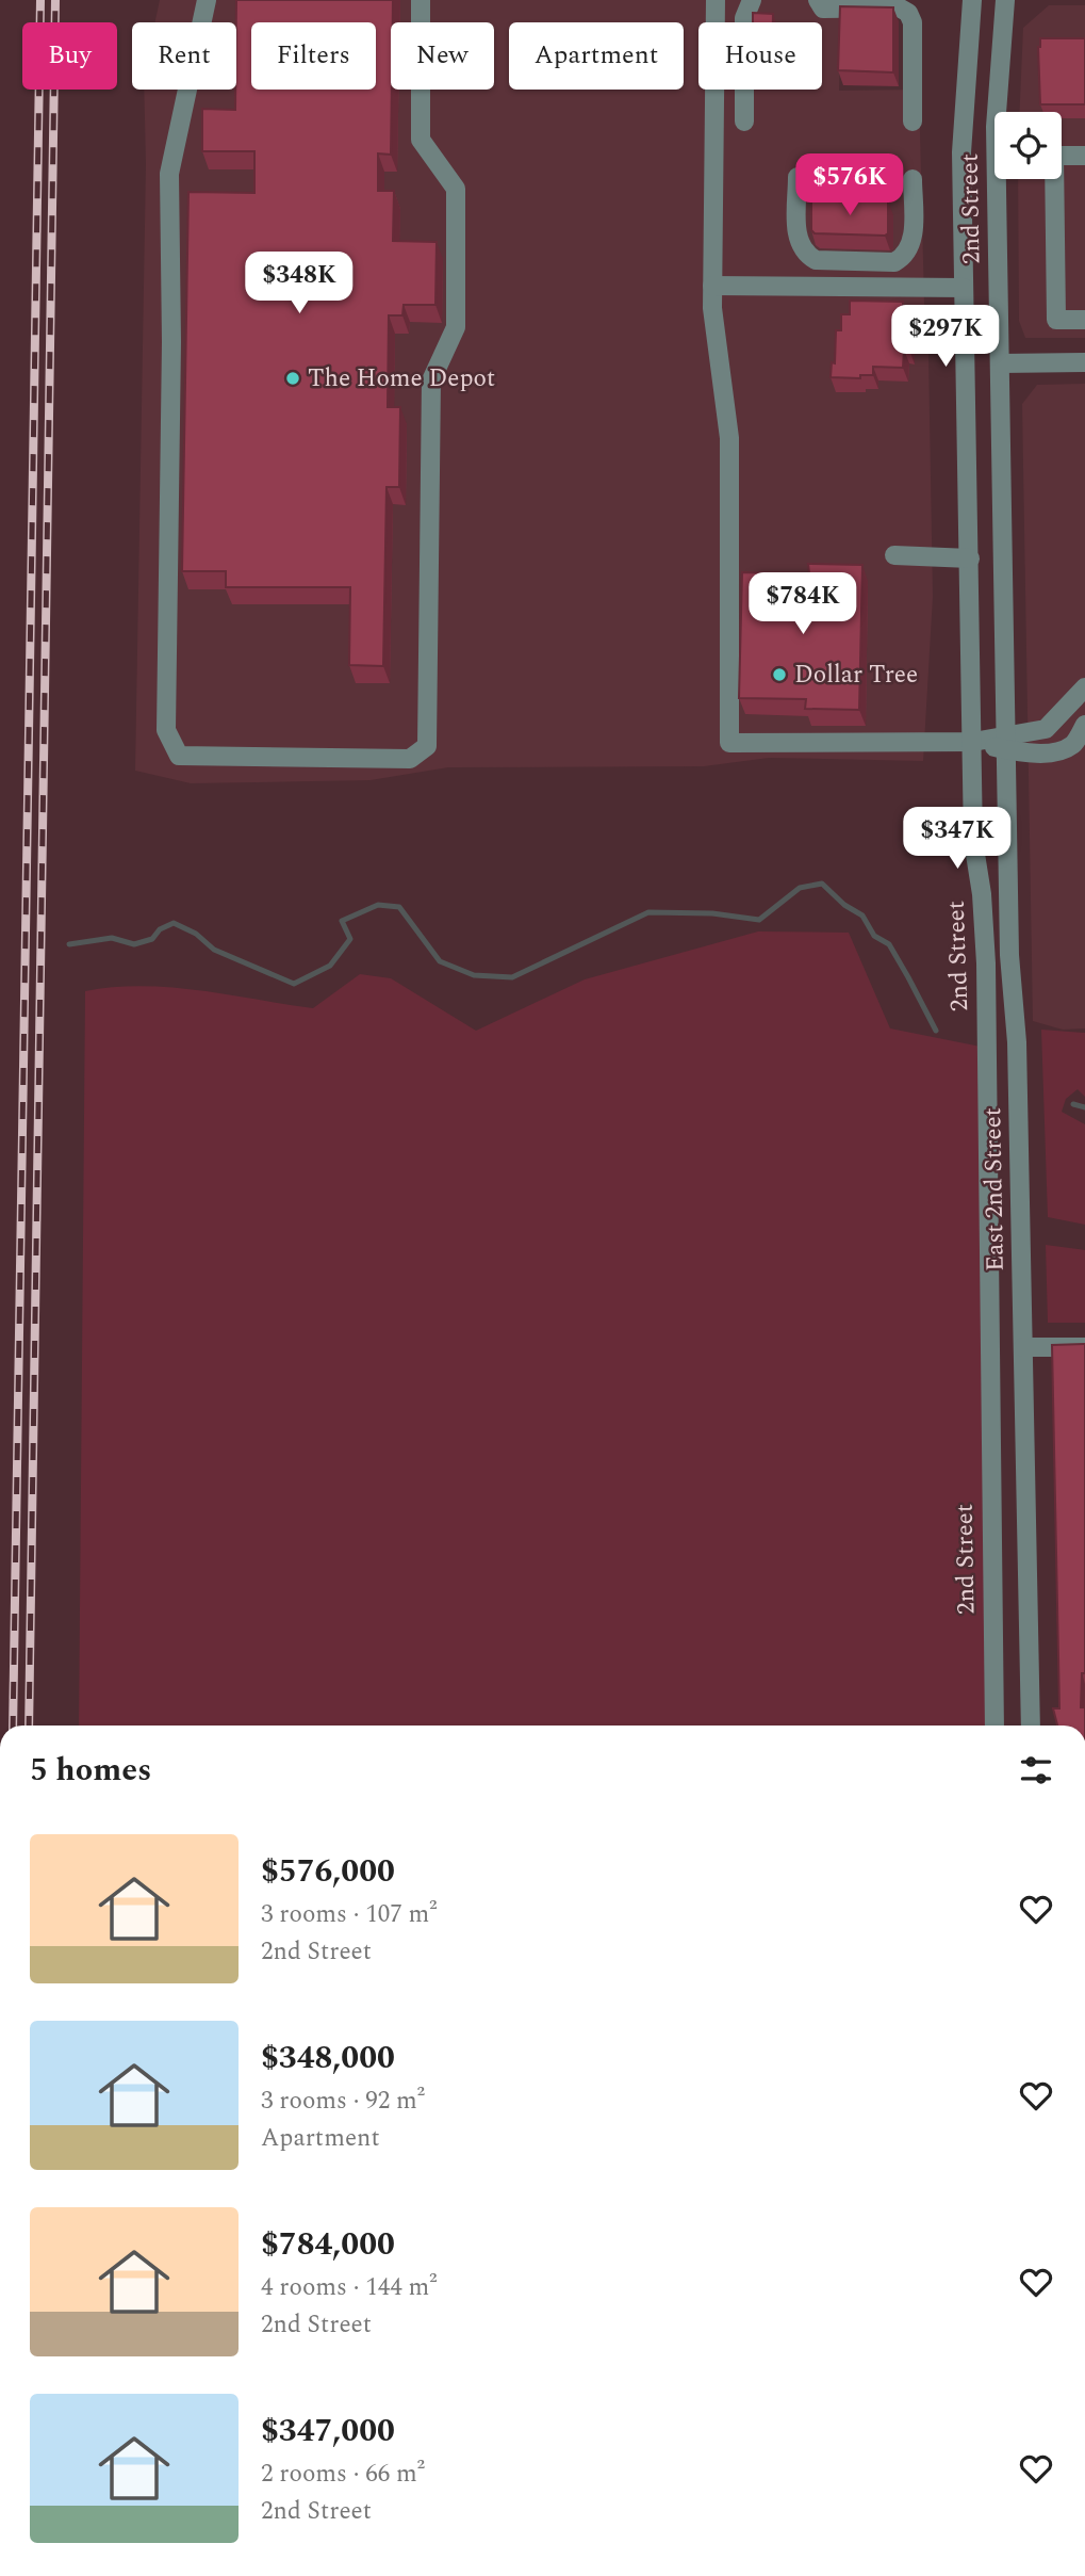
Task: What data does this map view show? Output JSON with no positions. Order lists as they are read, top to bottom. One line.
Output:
{"streets":{"street":["2nd Street","East 2nd Street"]},"crossings":[["2nd Street","East 2nd Street"]],"places":["The Home Depot","Dollar Tree"],"page":{"chip":["Buy","Rent","Filters","New","Apartment","House"],"price":["$576K","$348K","$297K","$784K","$347K"],"heading":"5 homes","list":[{"name":"$576,000","note":"3 rooms · 107 m² · 2nd Street"},{"name":"$348,000","note":"3 rooms · 92 m² · Apartment"},{"name":"$784,000","note":"4 rooms · 144 m² · 2nd Street"},{"name":"$347,000","note":"2 rooms · 66 m² · 2nd Street"}]}}
